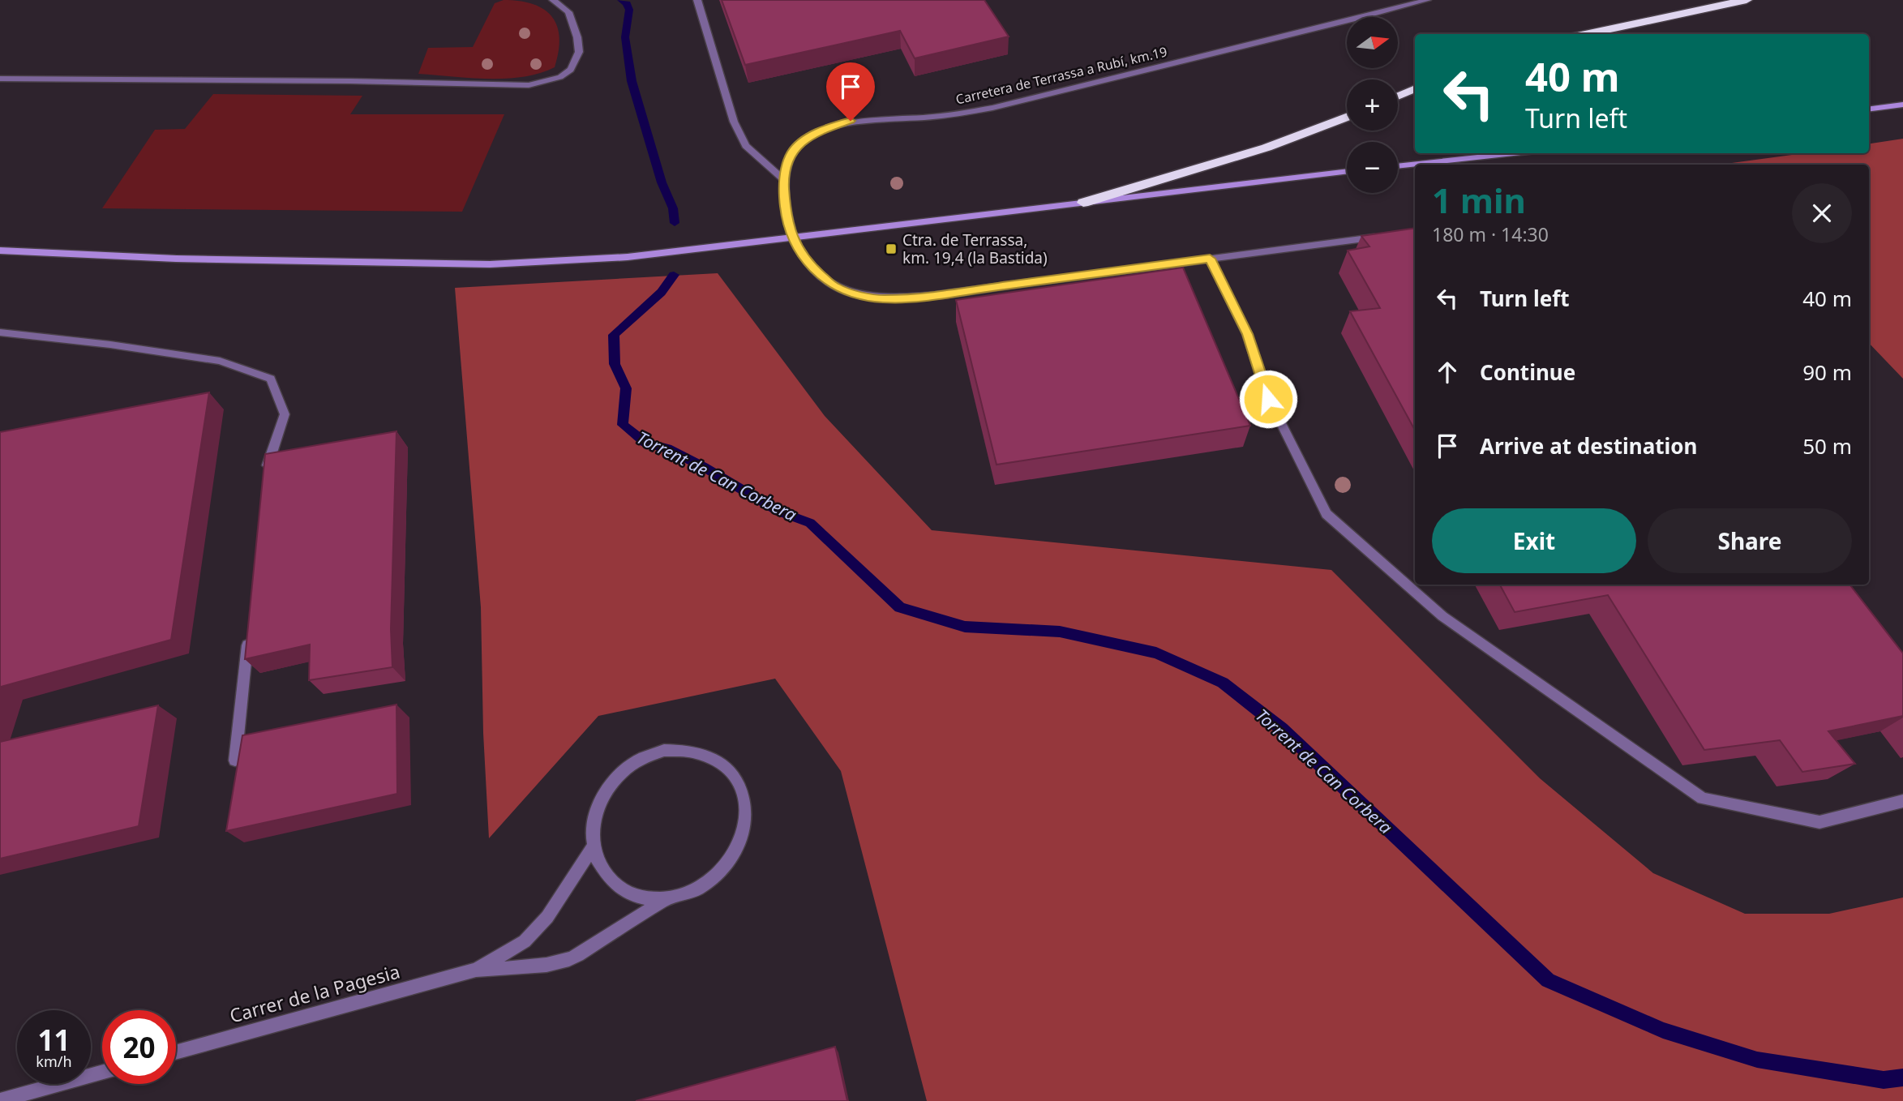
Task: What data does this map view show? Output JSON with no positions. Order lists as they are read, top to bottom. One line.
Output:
{"streets":{"street":["Carretera de Terrassa a Rubí, km.19","Carrer de la Pagesia"]},"water":["Torrent de Can Corbera"],"places":{"transit":["Ctra. de Terrassa, km. 19,4 (la Bastida)"]},"north":"right","page":{"map_buttons":["+","−"],"turn":["40 m","Turn left"],"heading":["1 min","180 m · 14:30"],"list":[{"name":"Turn left","value":"40 m"},{"name":"Continue","value":"90 m"},{"name":"Arrive at destination","value":"50 m"}],"buttons":["Exit","Share"],"speed":"11 km/h","limit":"20"}}
